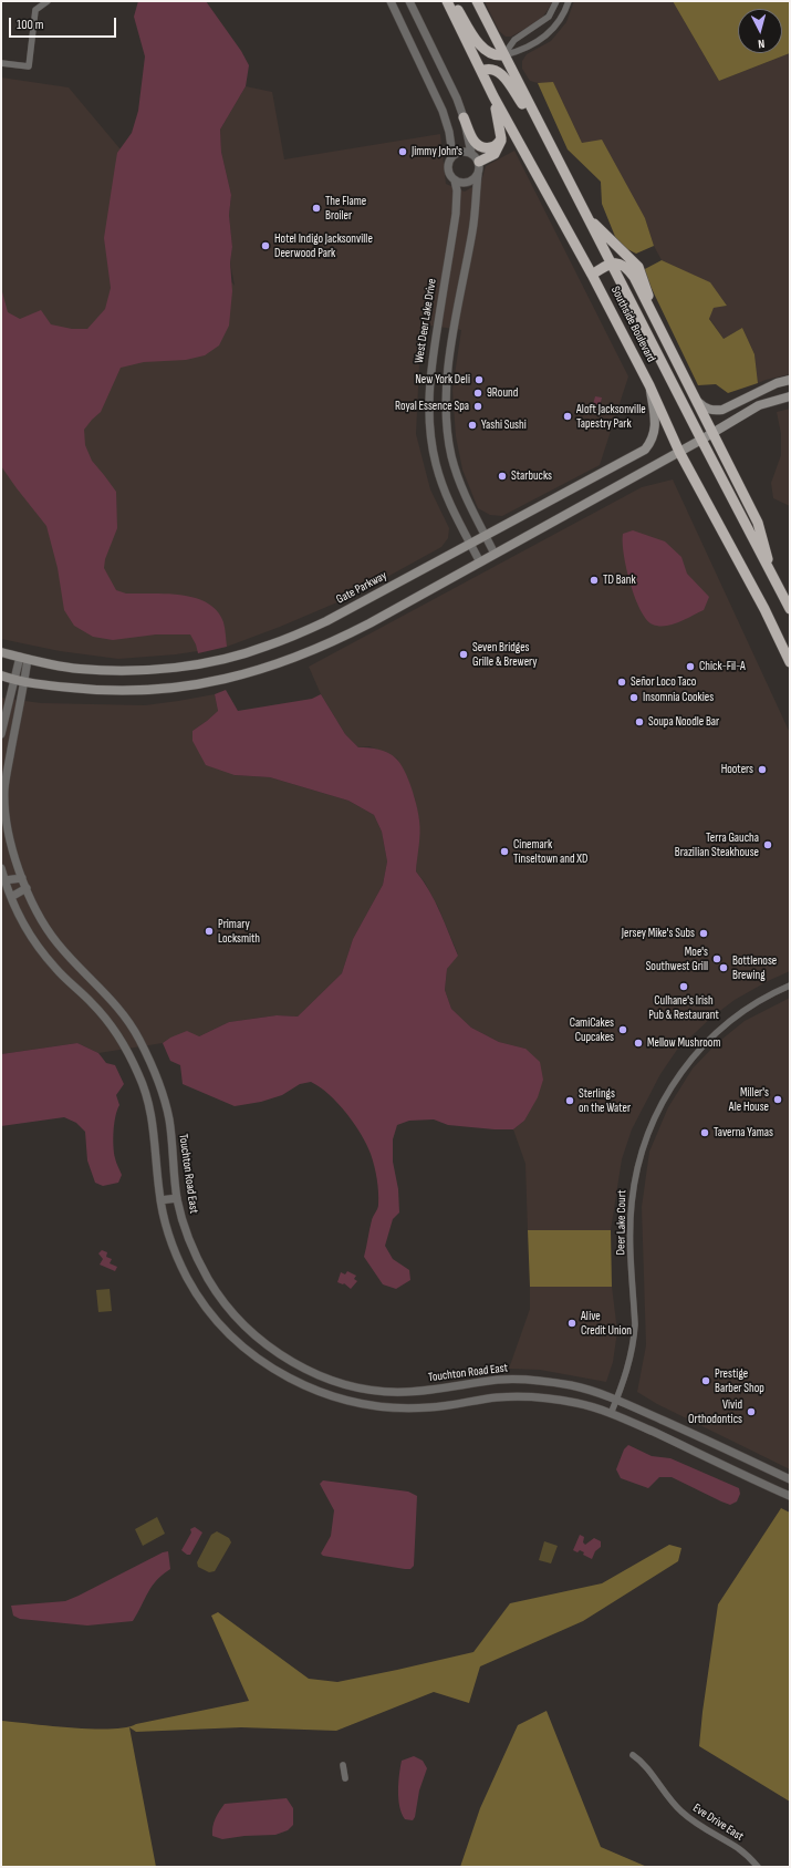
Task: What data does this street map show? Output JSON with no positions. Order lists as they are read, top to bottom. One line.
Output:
{"streets":{"highway":["Southside Boulevard"],"main road":["Gate Parkway"],"street":["West Deer Lake Drive","Touchton Road East","Deer Lake Court","Eve Drive East"]},"crossings":[["West Deer Lake Drive","Gate Parkway"],["Southside Boulevard","Gate Parkway"],["Gate Parkway","Touchton Road East"],["Touchton Road East","Deer Lake Court"]],"places":["Jimmy John's","The Flame Broiler","Hotel Indigo Jacksonville Deerwood Park","New York Deli","9Round","Royal Essence Spa","Aloft Jacksonville Tapestry Park","Yashi Sushi","Starbucks","TD Bank","Seven Bridges Grille & Brewery","Chick-Fil-A","Señor Loco Taco","Insomnia Cookies","Soupa Noodle Bar","Hooters","Terra Gaucha Brazilian Steakhouse","Cinemark Tinseltown and XD","Primary Locksmith","Jersey Mike's Subs","Moe's Southwest Grill","Bottlenose Brewing","Culhane's Irish Pub & Restaurant","CamiCakes Cupcakes","Mellow Mushroom","Miller's Ale House","Sterlings on the Water","Taverna Yamas","Alive Credit Union","Prestige Barber Shop","Vivid Orthodontics"],"scale_bar":"100 m","north":"bottom"}
